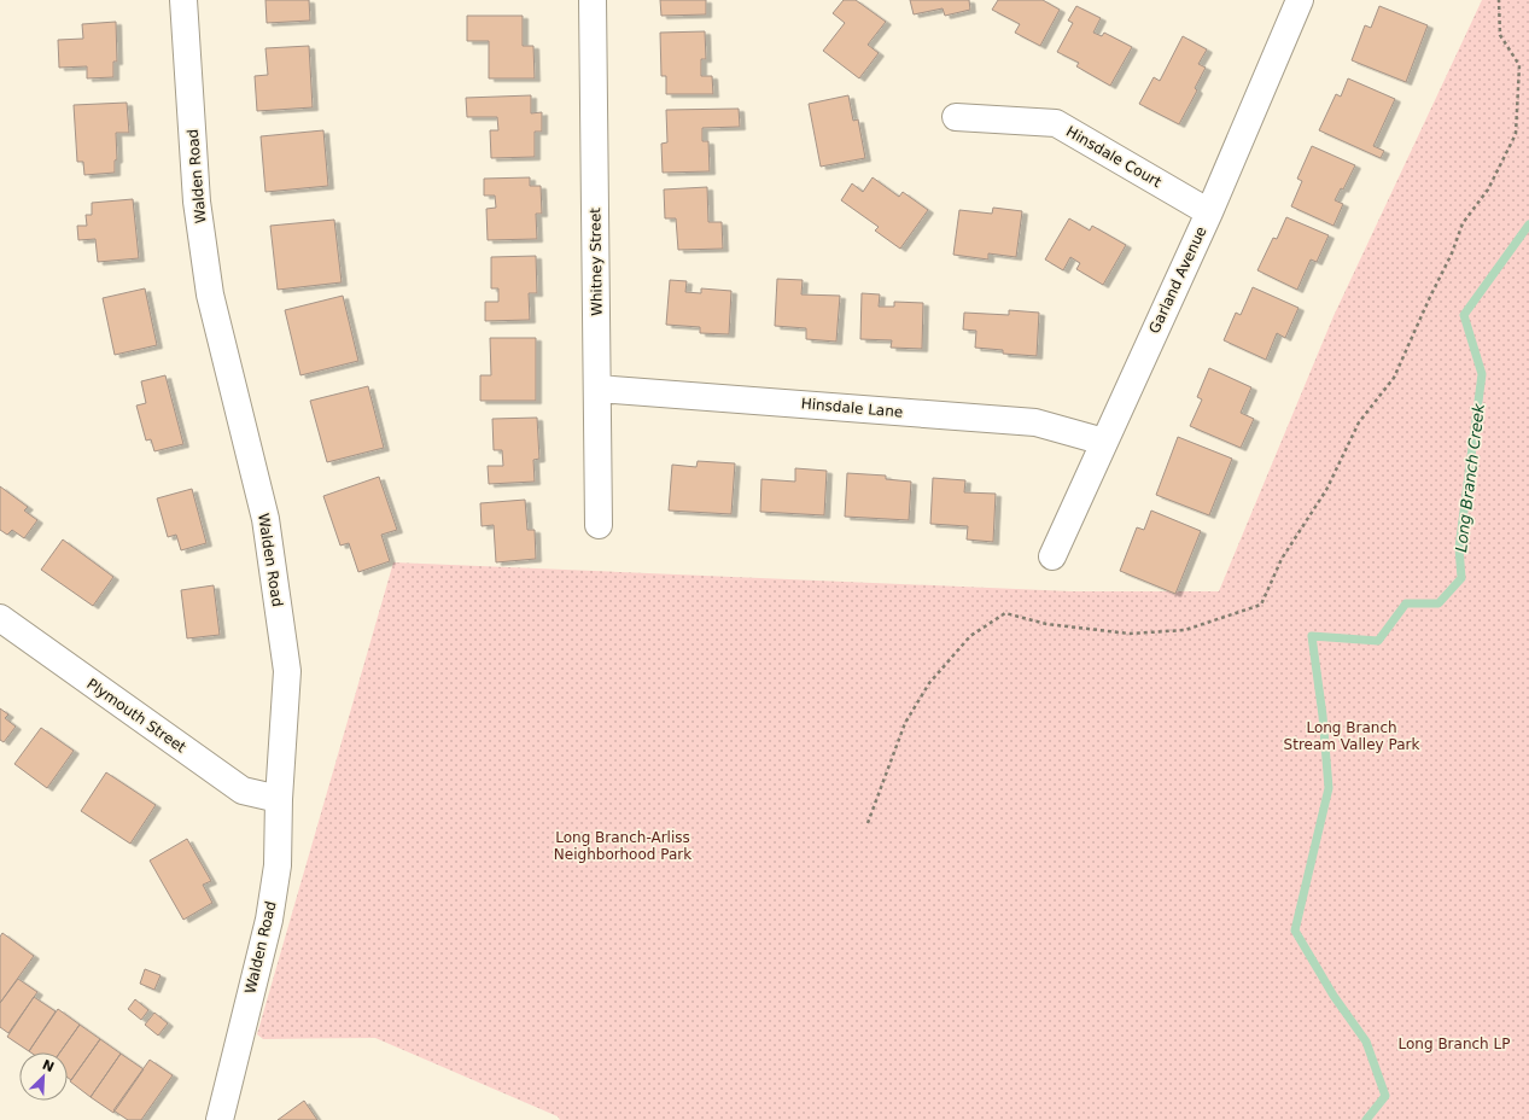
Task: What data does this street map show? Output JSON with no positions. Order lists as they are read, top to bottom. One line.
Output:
{"streets":{"street":["Hinsdale Court","Walden Road","Whitney Street","Garland Avenue","Hinsdale Lane","Plymouth Street"]},"crossings":[["Hinsdale Court","Garland Avenue"],["Walden Road","Plymouth Street"],["Whitney Street","Hinsdale Lane"],["Garland Avenue","Hinsdale Lane"]],"water":["Long Branch Creek"],"parks":["Long Branch Stream Valley Park","Long Branch-Arliss Neighborhood Park","Long Branch LP"],"north":"top right"}
